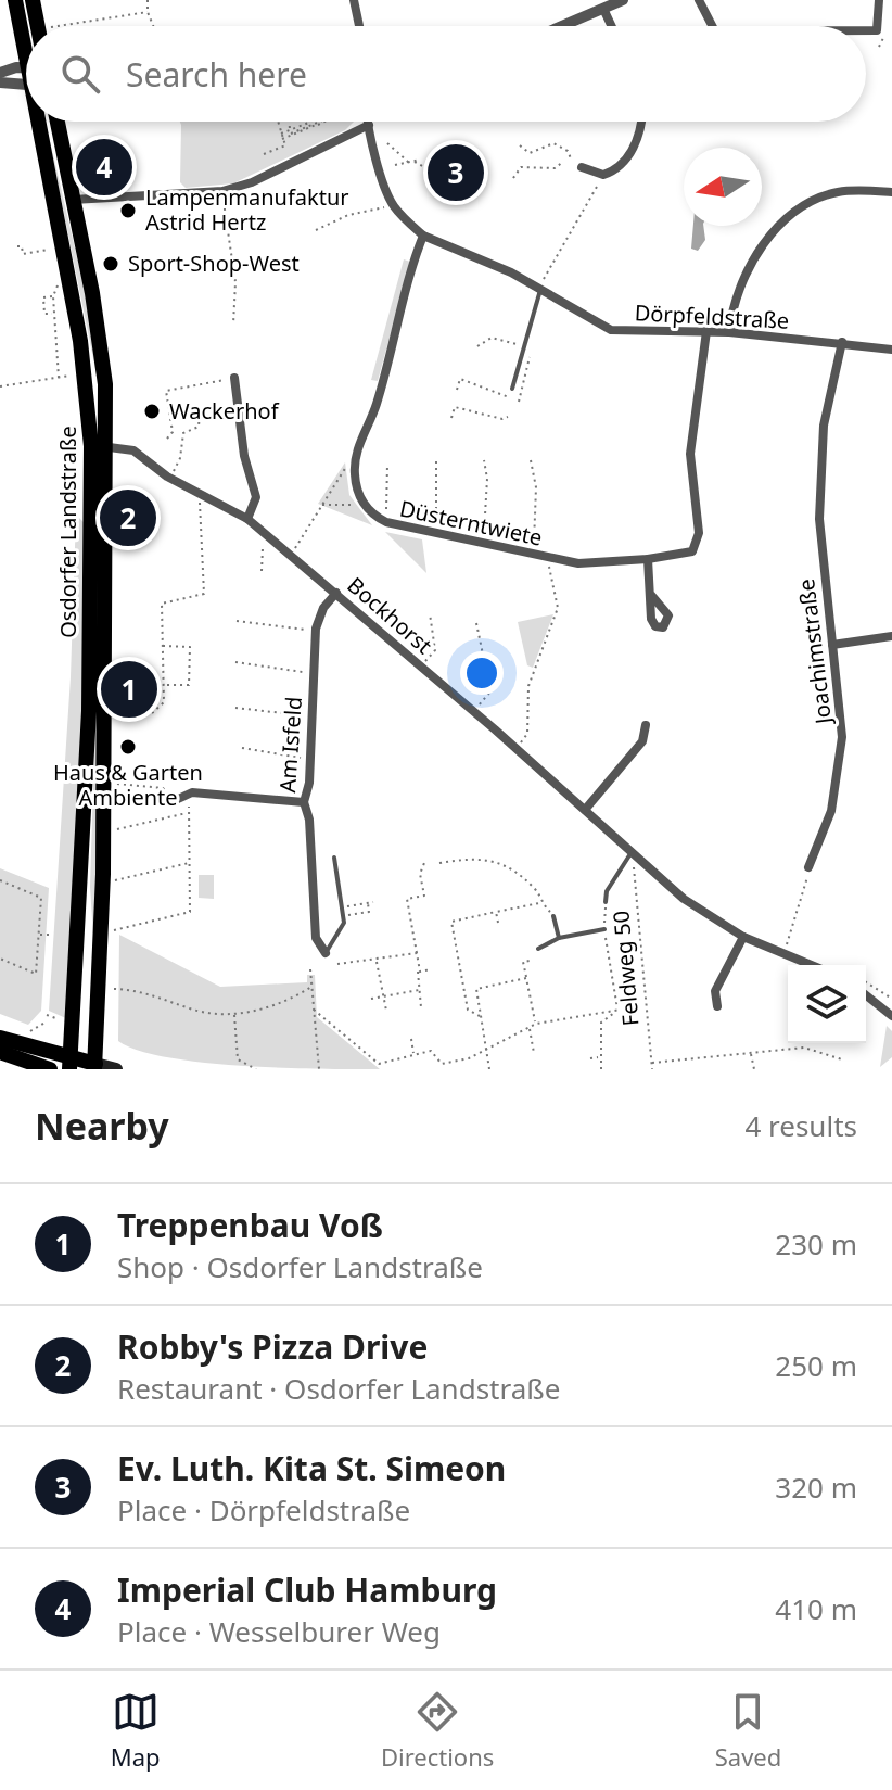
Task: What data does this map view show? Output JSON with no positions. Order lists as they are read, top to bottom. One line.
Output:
{"streets":{"main road":["Osdorfer Landstraße"],"street":["Dörpfeldstraße","Düsterntwiete","Bockhorst","Joachimstraße","Am Isfeld"],"path":["Feldweg 50"]},"crossings":[["Dörpfeldstraße","Düsterntwiete"],["Dörpfeldstraße","Joachimstraße"],["Osdorfer Landstraße","Bockhorst"],["Bockhorst","Am Isfeld"]],"places":["Lampenmanufaktur Astrid Hertz","Sport-Shop-West","Wackerhof","Haus & Garten Ambiente"],"north":"left","page":{"search":"Search here","pins":["4","3","2","1"],"heading":["Nearby","4 results"],"list":[{"mark":"1","name":"Treppenbau Voß","note":"Shop · Osdorfer Landstraße","value":"230 m"},{"mark":"2","name":"Robby's Pizza Drive","note":"Restaurant · Osdorfer Landstraße","value":"250 m"},{"mark":"3","name":"Ev. Luth. Kita St. Simeon","note":"Place · Dörpfeldstraße","value":"320 m"},{"mark":"4","name":"Imperial Club Hamburg","note":"Place · Wesselburer Weg","value":"410 m"}],"nav":["Map","Directions","Saved"]}}
